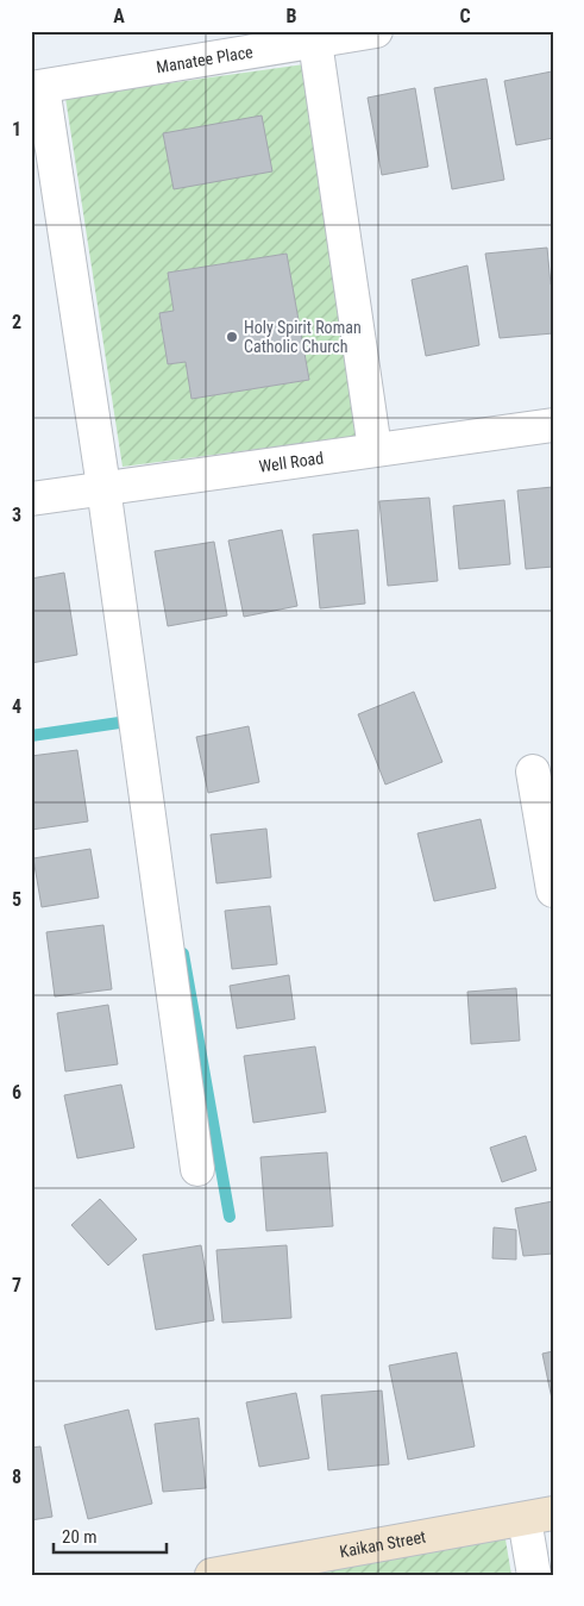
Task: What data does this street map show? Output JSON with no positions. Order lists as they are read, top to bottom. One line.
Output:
{"streets":{"street":["Manatee Place","Well Road","Kaikan Street"]},"places":["Holy Spirit Roman Catholic Church"],"scale_bar":"20 m","grid":{"columns":["A","B","C"],"rows":["1","2","3","4","5","6","7","8"]}}
